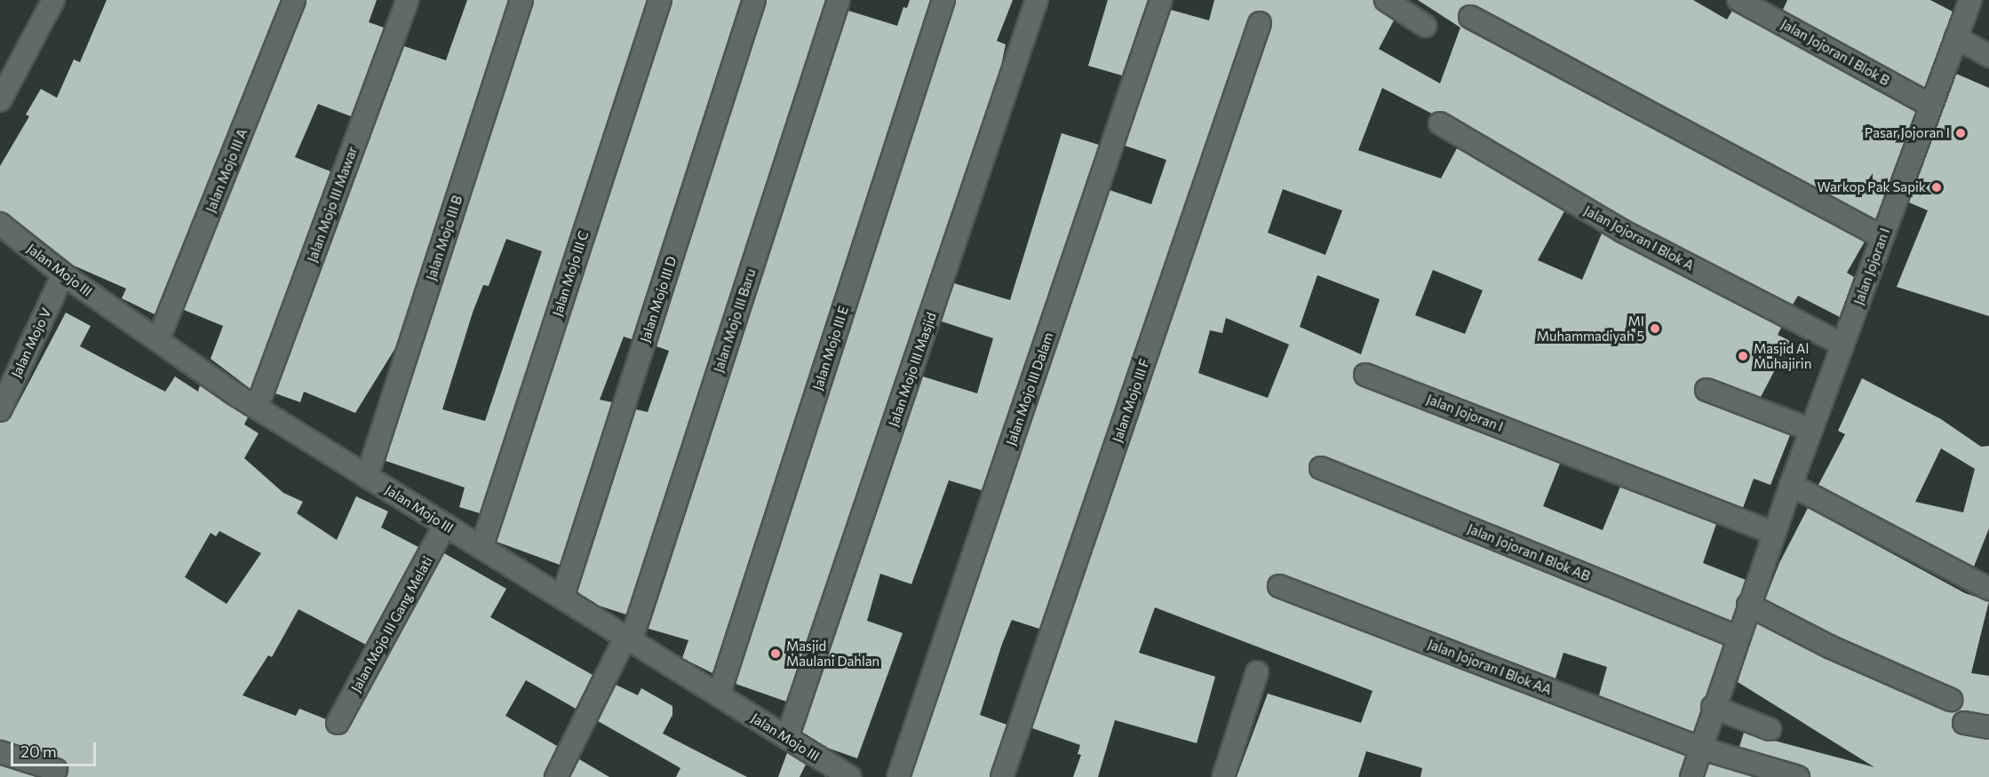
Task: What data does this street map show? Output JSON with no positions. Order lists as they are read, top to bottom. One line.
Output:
{"streets":{"street":["Jalan Jojoran I Blok B","Jalan Mojo III A","Jalan Mojo III Mawar","Jalan Mojo III B","Jalan Jojoran I Blok A","Jalan Jojoran I","Jalan Mojo III","Jalan Mojo III C","Jalan Mojo III D","Jalan Mojo III Baru","Jalan Mojo V","Jalan Mojo III E","Jalan Mojo III Masjid","Jalan Mojo III Dalam","Jalan Mojo III F","Jalan Jojoran I Blok AB","Jalan Mojo III Gang Melati","Jalan Jojoran I Blok AA"]},"crossings":[["Jalan Jojoran I Blok B","Jalan Jojoran I"],["Jalan Mojo III A","Jalan Mojo III"],["Jalan Mojo III Mawar","Jalan Mojo III"],["Jalan Mojo III B","Jalan Mojo III"],["Jalan Jojoran I Blok A","Jalan Jojoran I"],["Jalan Jojoran I","Jalan Jojoran I Blok AB"],["Jalan Jojoran I","Jalan Jojoran I Blok AA"],["Jalan Mojo III","Jalan Mojo III C"],["Jalan Mojo III","Jalan Mojo III D"],["Jalan Mojo III","Jalan Mojo III Baru"],["Jalan Mojo III","Jalan Mojo V"],["Jalan Mojo III","Jalan Mojo III E"],["Jalan Mojo III","Jalan Mojo III Masjid"],["Jalan Mojo III","Jalan Mojo III Gang Melati"]],"places":["Pasar Jojoran I","Warkop Pak Sapik","MI Muhammadiyah 5","Masjid Al Muhajirin","Masjid Maulani Dahlan"],"scale_bar":"20 m"}
